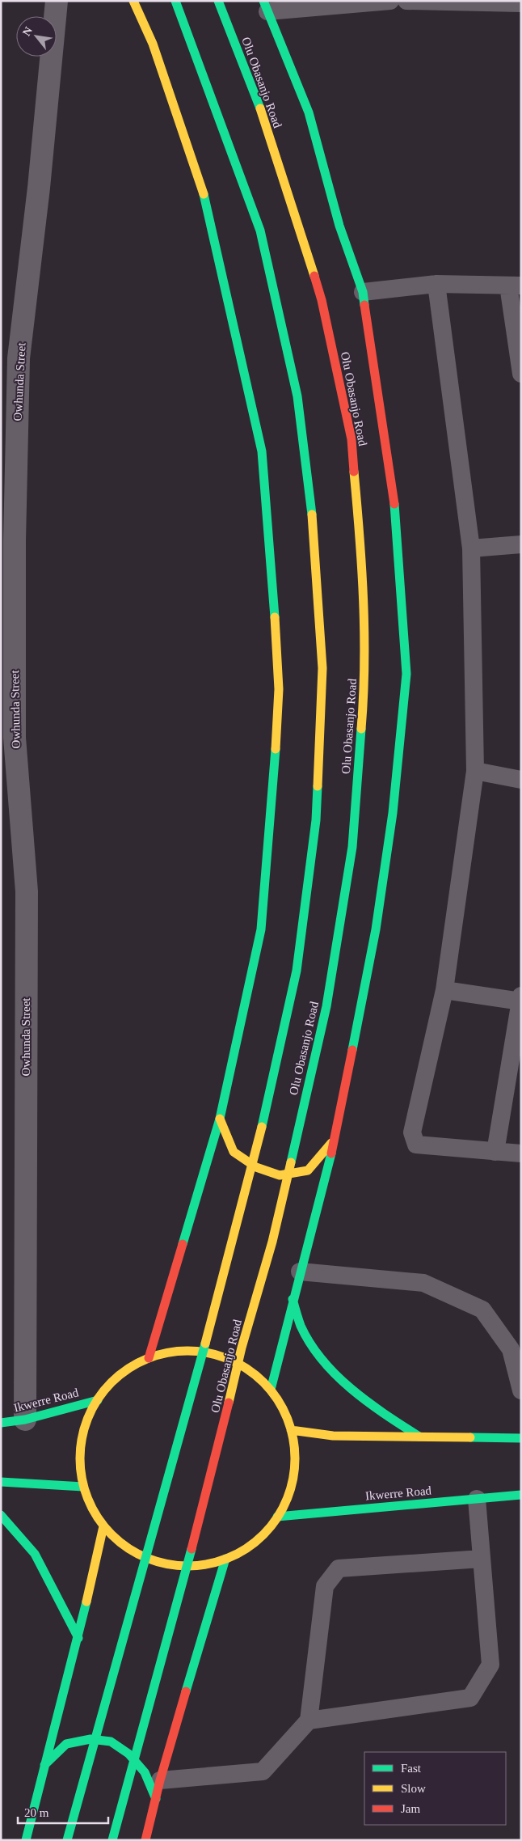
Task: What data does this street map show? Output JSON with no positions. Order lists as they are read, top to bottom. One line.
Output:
{"streets":{"main road":["Olu Obasanjo Road","Ikwerre Road"],"street":["Owhunda Street"]},"crossings":[["Owhunda Street","Ikwerre Road"]],"legend":["Fast","Slow","Jam"],"scale_bar":"20 m","north":"top left"}
